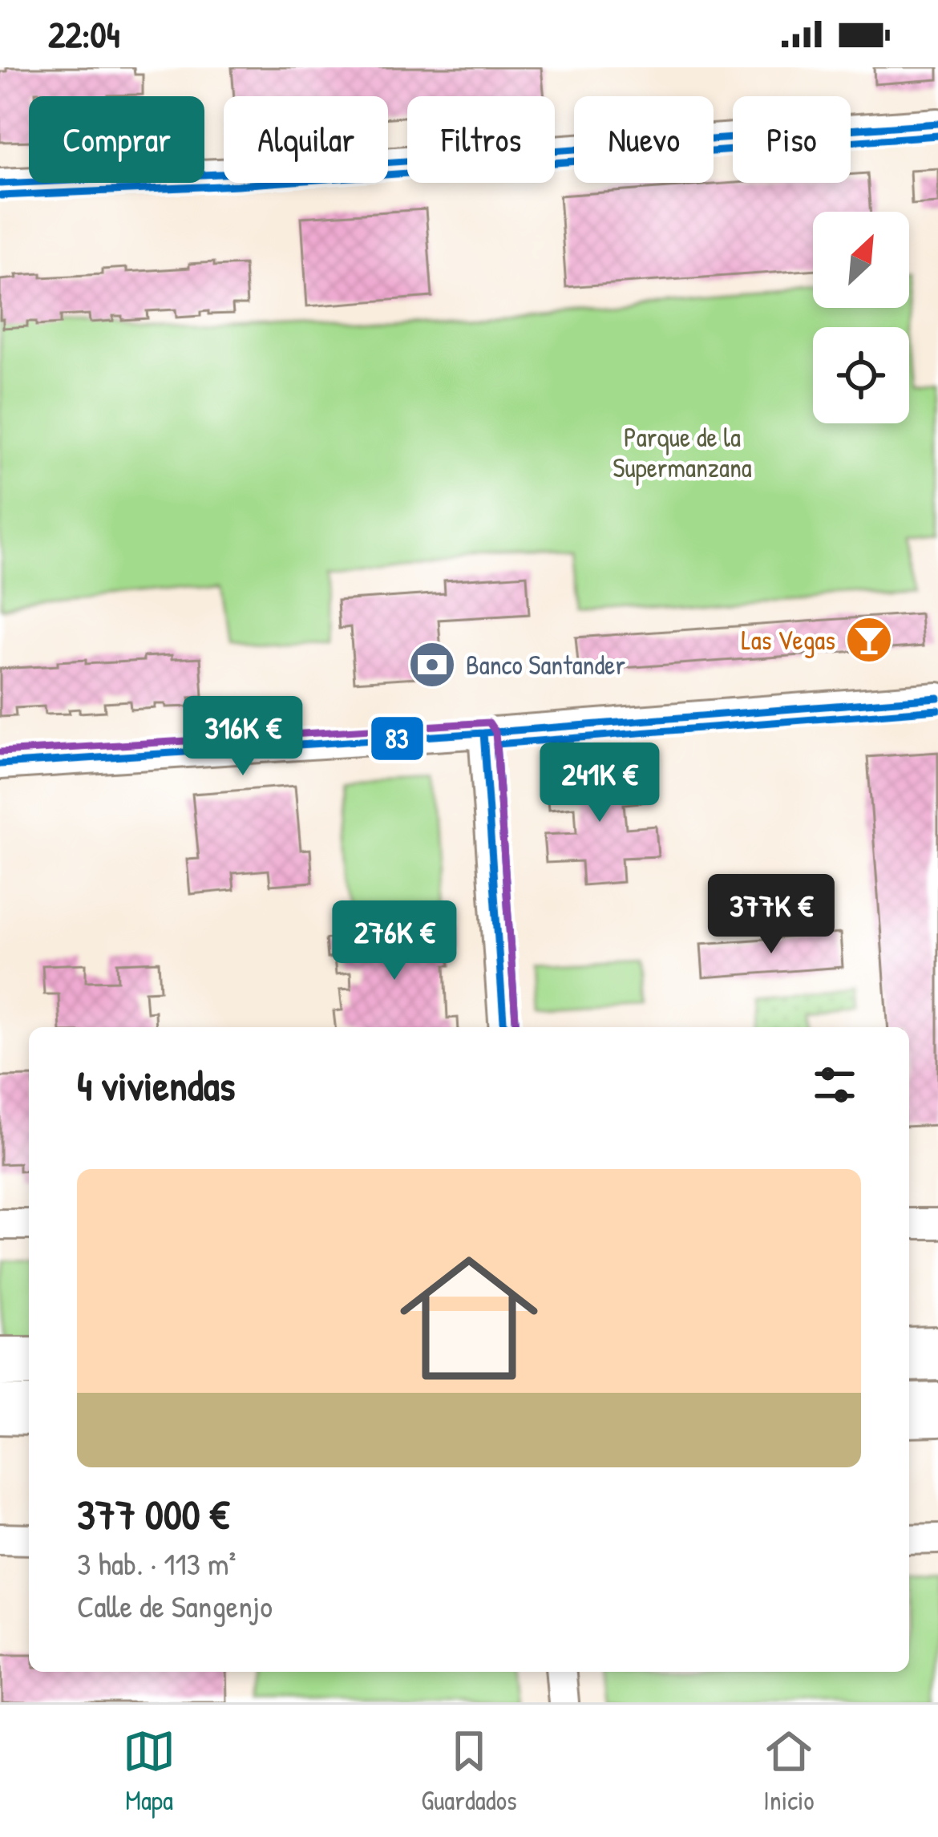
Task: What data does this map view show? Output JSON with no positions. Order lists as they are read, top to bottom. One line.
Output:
{"parks":["Parque de la Supermanzana"],"places":{"bar":["Las Vegas"],"bank":["Banco Santander"]},"lines":["transit line 83"],"north":"top right","page":{"status":"22:04","chip":["Comprar","Alquilar","Filtros","Nuevo","Piso"],"price":["316K €","241K €","377K €","276K €"],"heading":"4 viviendas","list":[{"name":"377 000 €","note":"3 hab. · 113 m² · Calle de Sangenjo"}],"tabs":["Mapa","Guardados","Inicio"]}}
